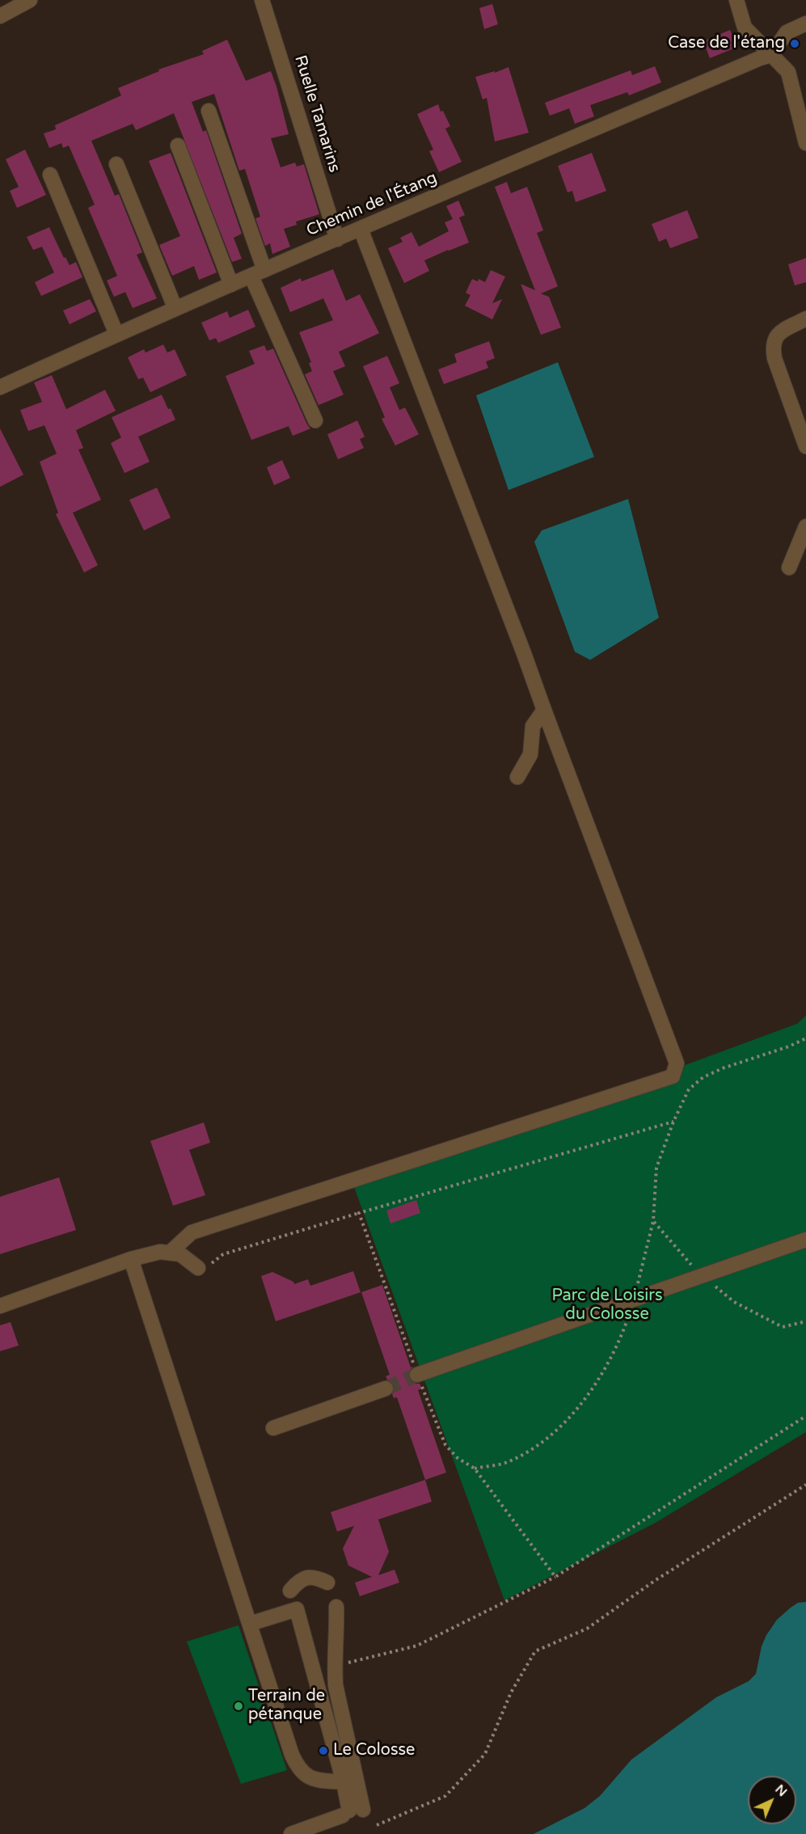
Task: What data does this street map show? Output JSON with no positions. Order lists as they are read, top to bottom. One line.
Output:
{"streets":{"street":["Ruelle Tamarins","Chemin de l'Étang"]},"crossings":[["Ruelle Tamarins","Chemin de l'Étang"]],"parks":["Parc de Loisirs du Colosse"],"places":["Case de l'étang","Terrain de pétanque","Le Colosse"],"north":"top right"}
